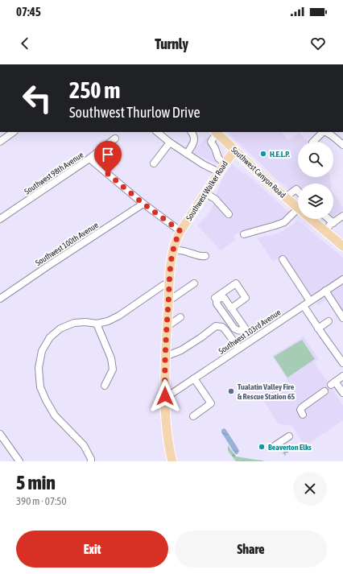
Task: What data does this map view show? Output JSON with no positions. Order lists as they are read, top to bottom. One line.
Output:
{"streets":{"main road":["Southwest Canyon Road","Southwest Walker Road"],"street":["Southwest 98th Avenue","Southwest 100th Avenue","Southwest 103rd Avenue"]},"crossings":[["Southwest Canyon Road","Southwest Walker Road"],["Southwest Walker Road","Southwest 103rd Avenue"]],"places":["H.E.L.P.","Tualatin Valley Fire & Rescue Station 65","Beaverton Elks"],"page":{"status":"07:45","header":"Turnly","turn":["250 m","Southwest Thurlow Drive"],"heading":["5 min","390 m · 07:50"],"buttons":["Exit","Share"]}}
